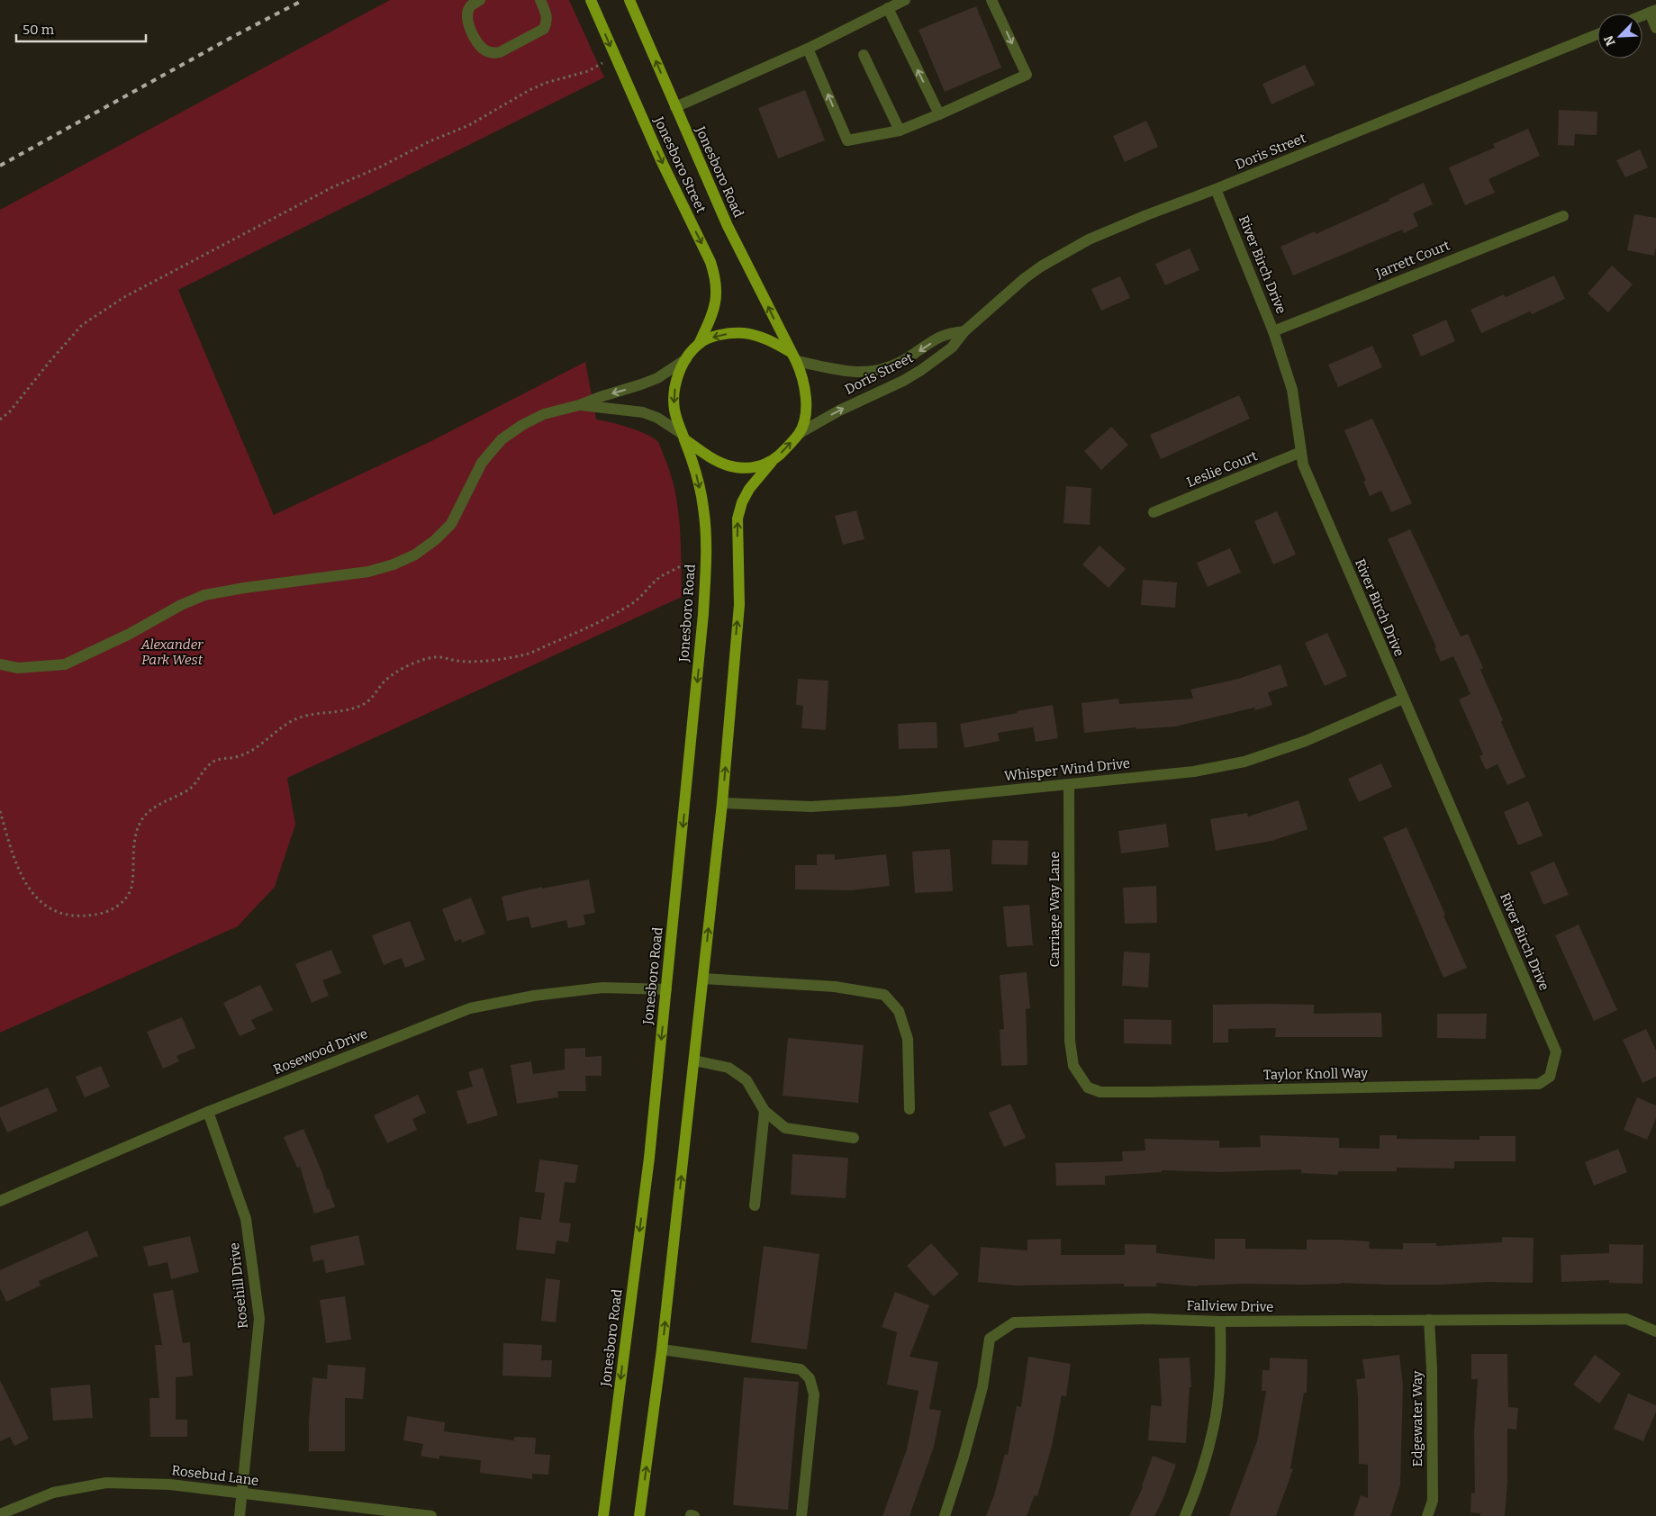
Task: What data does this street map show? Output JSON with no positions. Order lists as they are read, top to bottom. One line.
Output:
{"streets":{"main road":["Jonesboro Street","Jonesboro Road"],"street":["Doris Street","Jarrett Court","River Birch Drive","Leslie Court","Whisper Wind Drive","Carriage Way Lane","Rosewood Drive","Taylor Knoll Way","Rosehill Drive","Fallview Drive","Edgewater Way","Rosebud Lane"]},"crossings":[["Doris Street","Jonesboro Street"],["Doris Street","Jonesboro Road"],["Doris Street","River Birch Drive"],["Jonesboro Street","Jonesboro Road"],["Jonesboro Road","Rosewood Drive"],["Jarrett Court","River Birch Drive"],["River Birch Drive","Leslie Court"],["River Birch Drive","Whisper Wind Drive"],["River Birch Drive","Taylor Knoll Way"],["Whisper Wind Drive","Carriage Way Lane"],["Carriage Way Lane","Taylor Knoll Way"],["Rosewood Drive","Rosehill Drive"],["Rosehill Drive","Rosebud Lane"],["Fallview Drive","Edgewater Way"]],"one_way":["Jonesboro Street"],"parks":["Alexander Park West"],"scale_bar":"50 m","north":"bottom left"}
